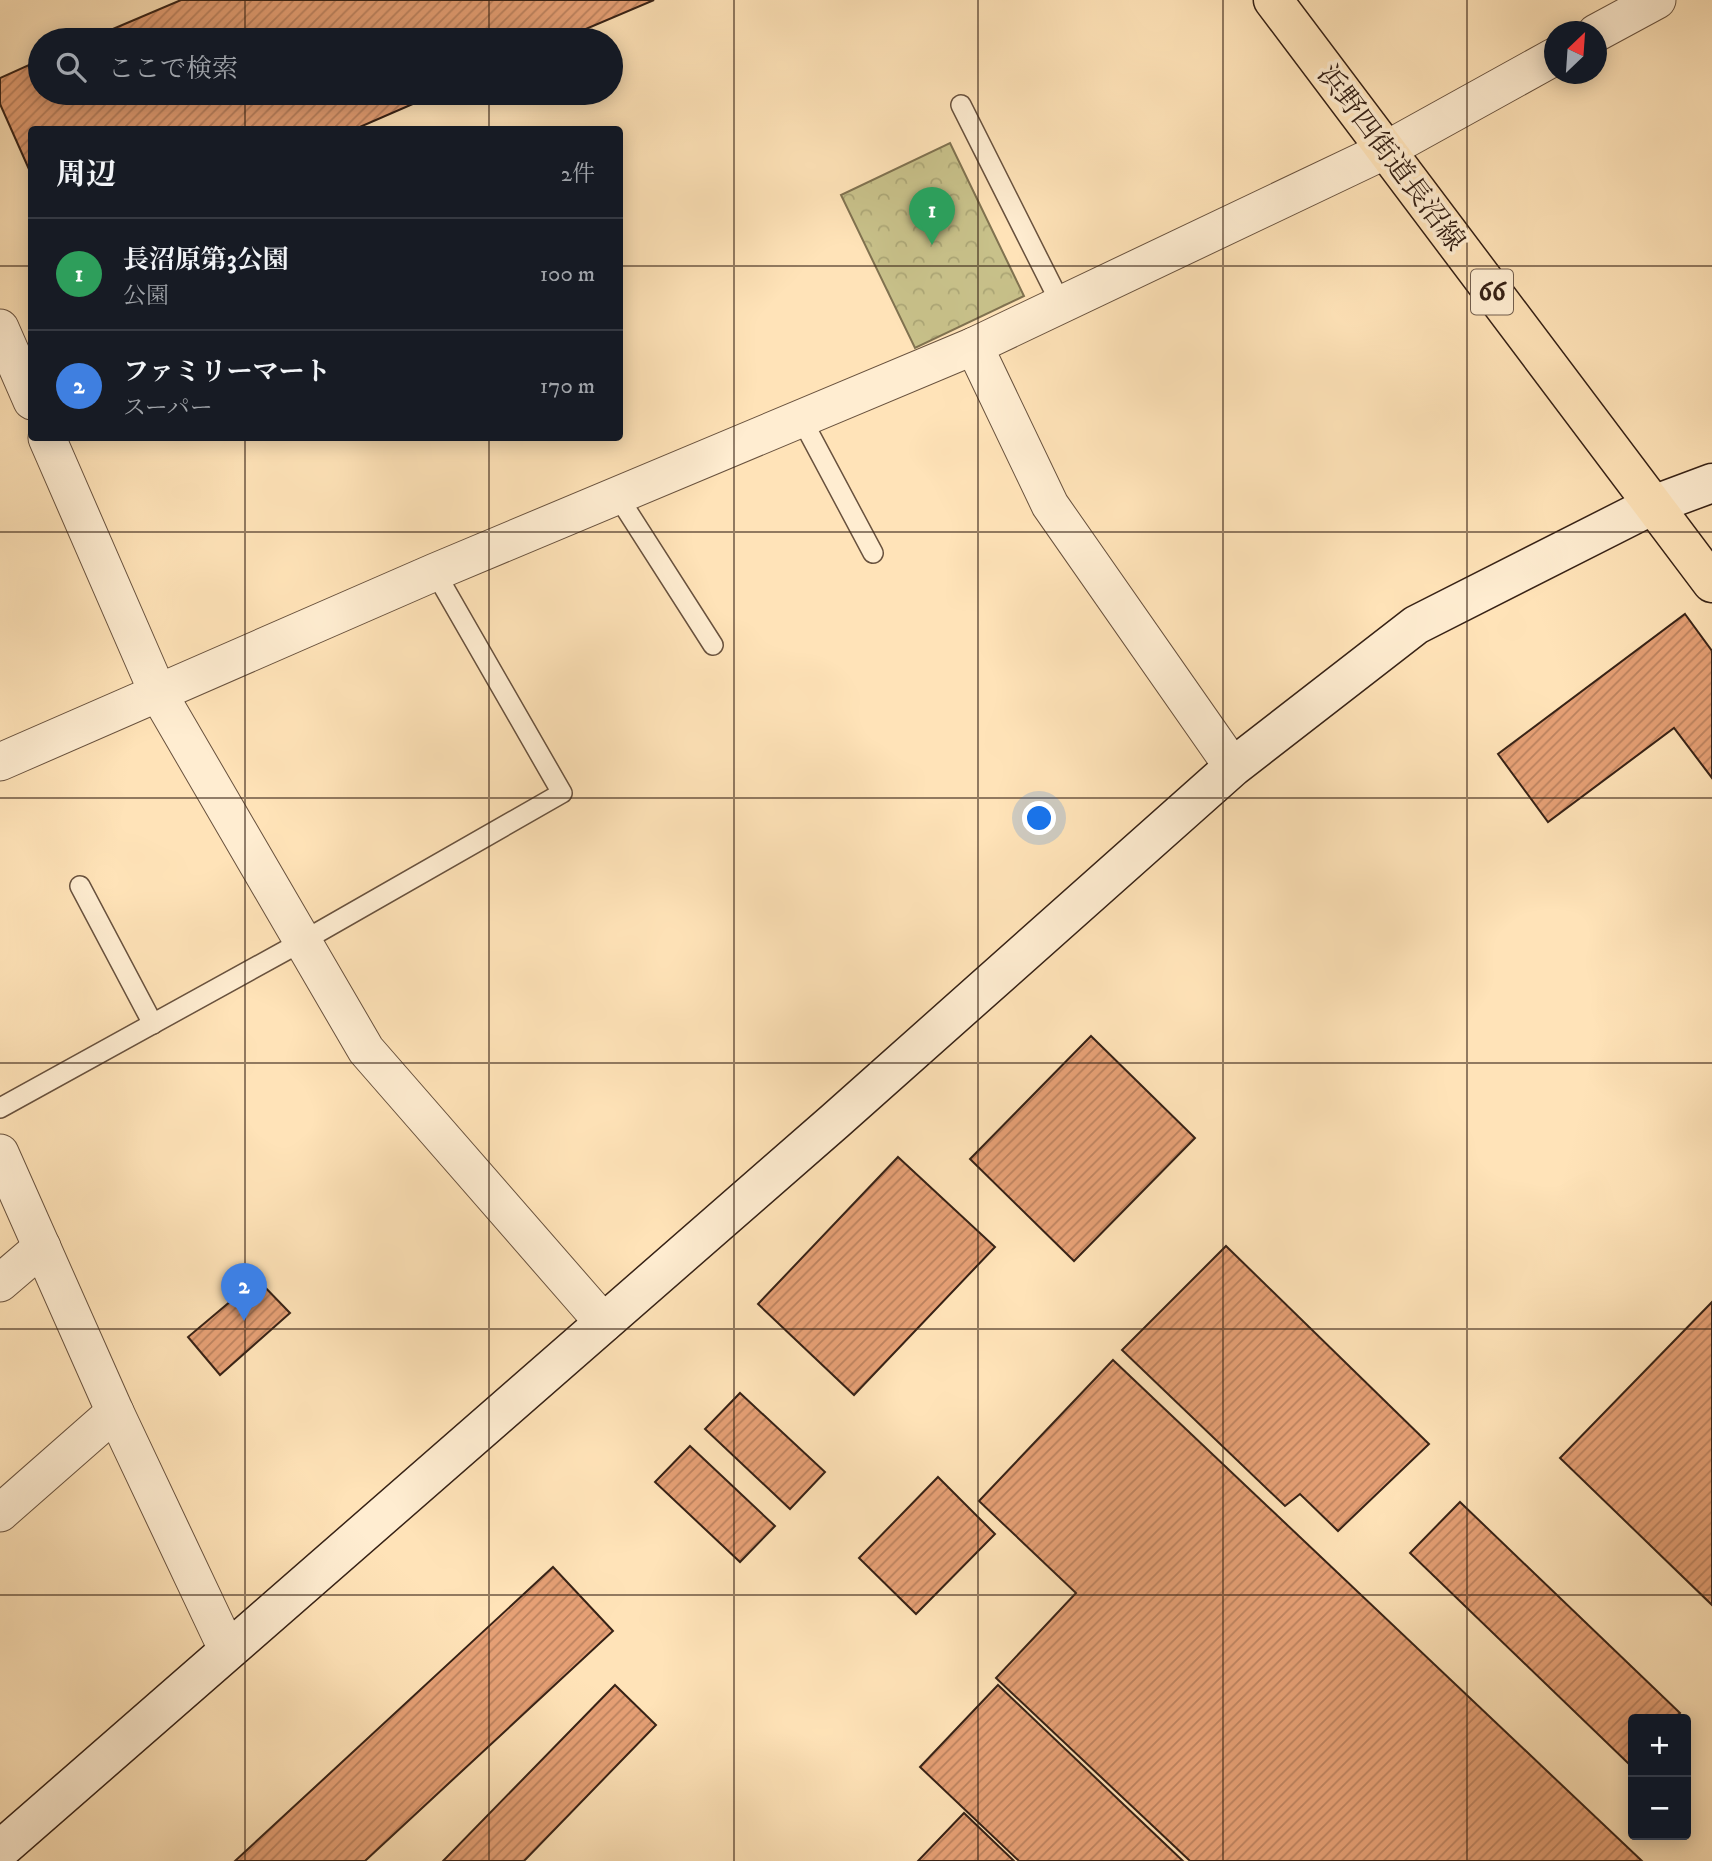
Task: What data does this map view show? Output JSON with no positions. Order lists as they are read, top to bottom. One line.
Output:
{"streets":{"main road":["浜野四街道長沼線","66"]},"north":"top right","page":{"search":"ここで検索","heading":["周辺","2件"],"pins":["1","2"],"list":[{"mark":"1","name":"長沼原第3公園","note":"公園","value":"100 m"},{"mark":"2","name":"ファミリーマート","note":"スーパー","value":"170 m"}],"map_buttons":["+","−"]}}
